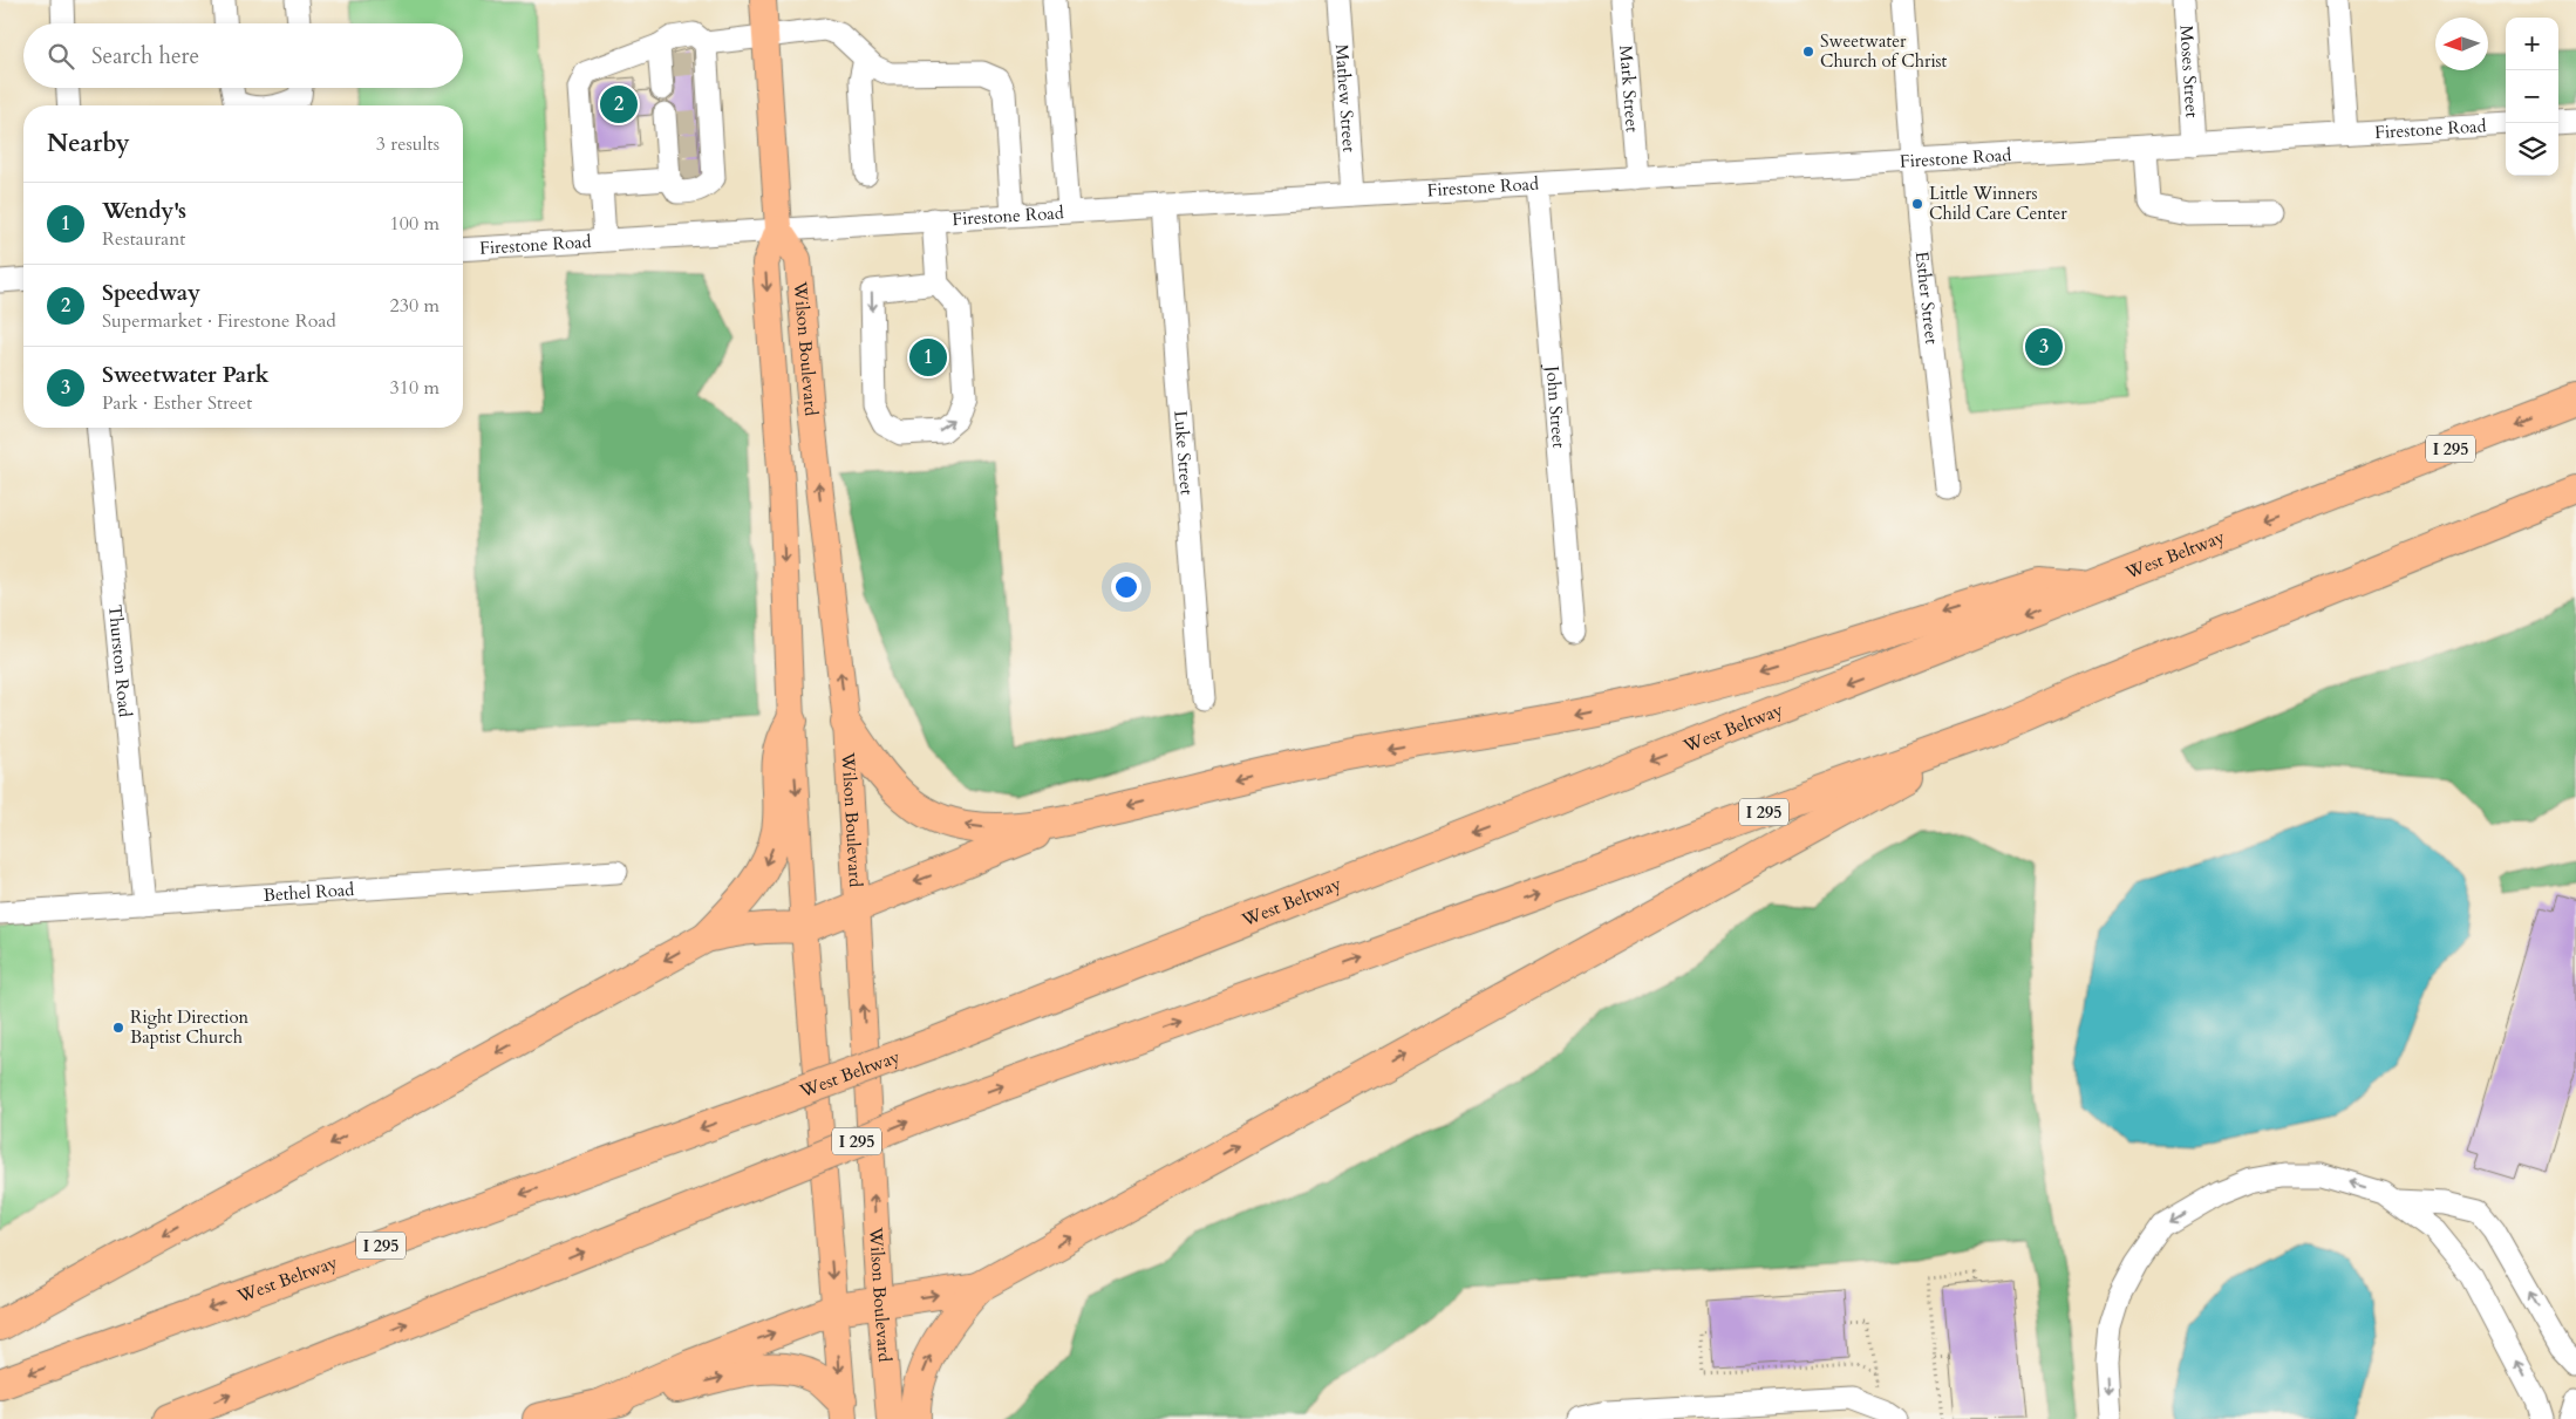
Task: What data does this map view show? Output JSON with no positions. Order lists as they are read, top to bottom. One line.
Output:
{"streets":{"highway":["I 295","West Beltway"],"main road":["Wilson Boulevard"],"street":["Moses Street","Mark Street","Mathew Street","Firestone Road","Esther Street","John Street","Luke Street","Thurston Road","Bethel Road"]},"crossings":[["Moses Street","Firestone Road"],["Mark Street","Firestone Road"],["Mathew Street","Firestone Road"],["Firestone Road","Esther Street"],["Firestone Road","Wilson Boulevard"],["Firestone Road","John Street"],["Firestone Road","Luke Street"],["Thurston Road","Bethel Road"]],"places":["Sweetwater Church of Christ","Little Winners Child Care Center","Right Direction Baptist Church"],"north":"left","page":{"map_buttons":["+","−"],"search":"Search here","pins":["2","3","1"],"heading":["Nearby","3 results"],"list":[{"mark":"1","name":"Wendy's","note":"Restaurant","value":"100 m"},{"mark":"2","name":"Speedway","note":"Supermarket · Firestone Road","value":"230 m"},{"mark":"3","name":"Sweetwater Park","note":"Park · Esther Street","value":"310 m"}]}}
